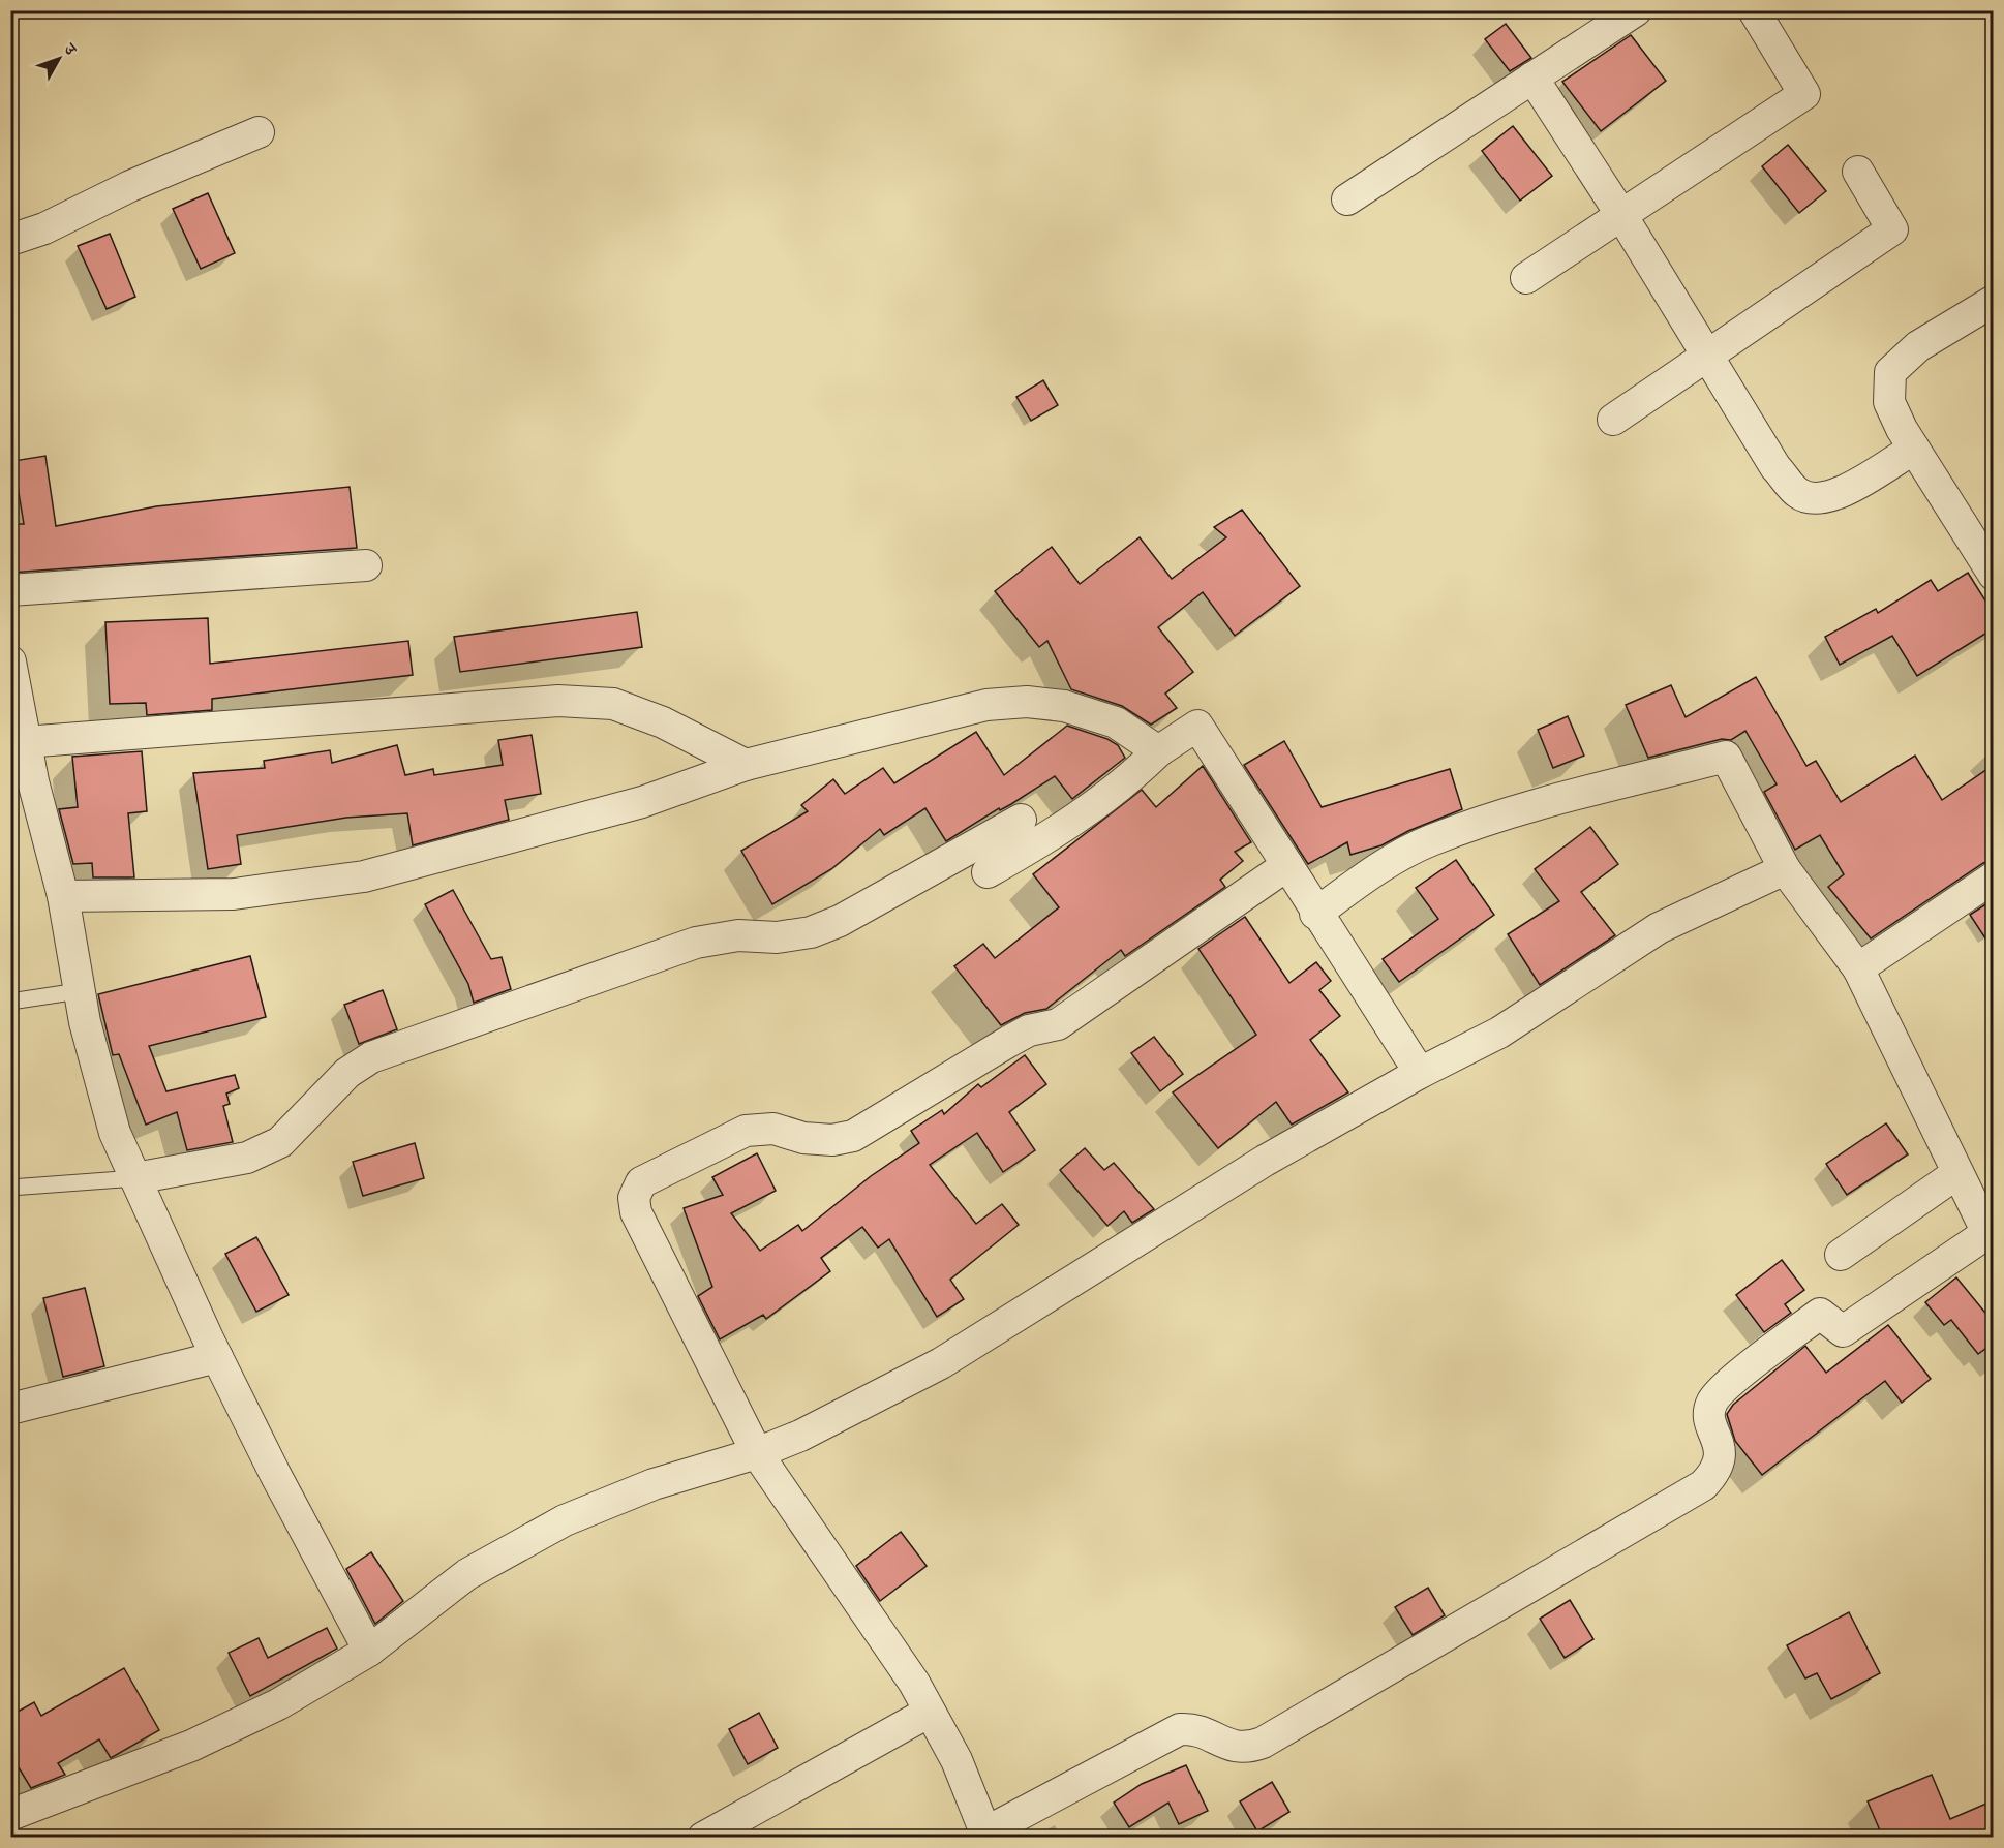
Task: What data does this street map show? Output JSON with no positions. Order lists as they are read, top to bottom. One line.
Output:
{"north":"top right"}
